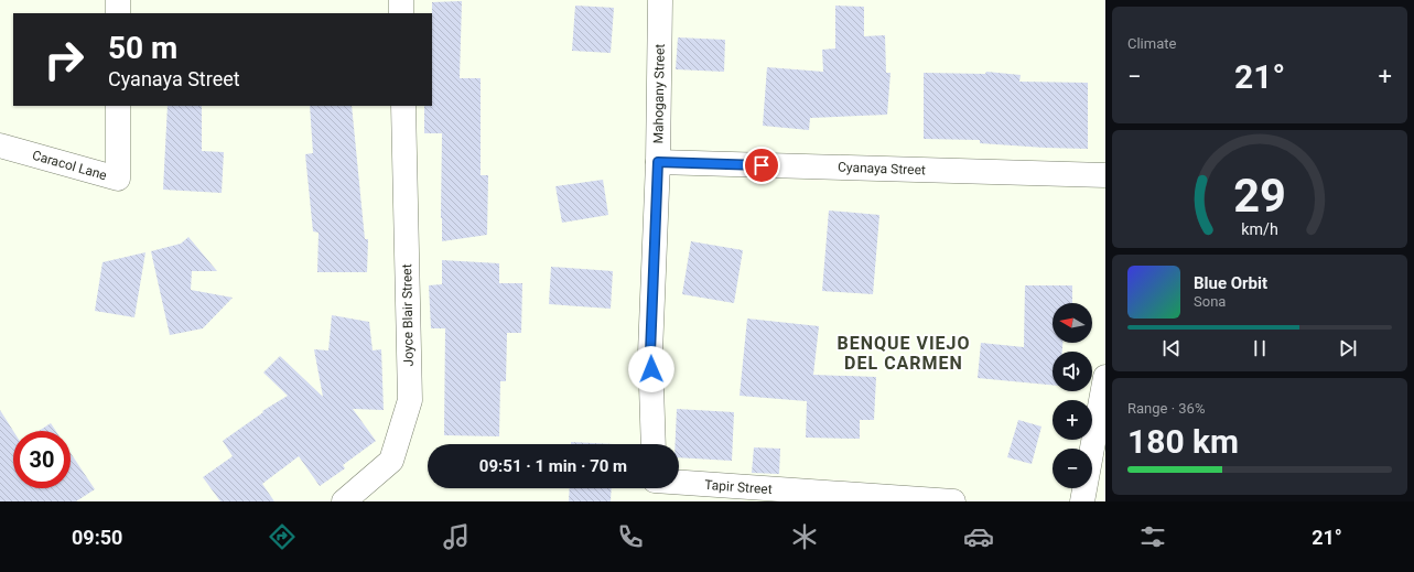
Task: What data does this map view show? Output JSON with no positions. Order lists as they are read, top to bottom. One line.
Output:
{"streets":{"street":["Mahogany Street","Caracol Lane","Cyanaya Street","Joyce Blair Street","Tapir Street"]},"crossings":[["Mahogany Street","Cyanaya Street"]],"districts":["BENQUE VIEJO DEL CARMEN"],"north":"left","page":{"tile":["Climate",["Range · 36%","180 km"]],"turn":["50 m","Cyanaya Street"],"heat":["−","21°","+"],"song":["Blue Orbit","Sona"],"map_buttons":["+","−"],"limit":"30","trip":"09:51 · 1 min · 70 m","tabs":["09:50","21°"],"gauge":["29","km/h"]}}
